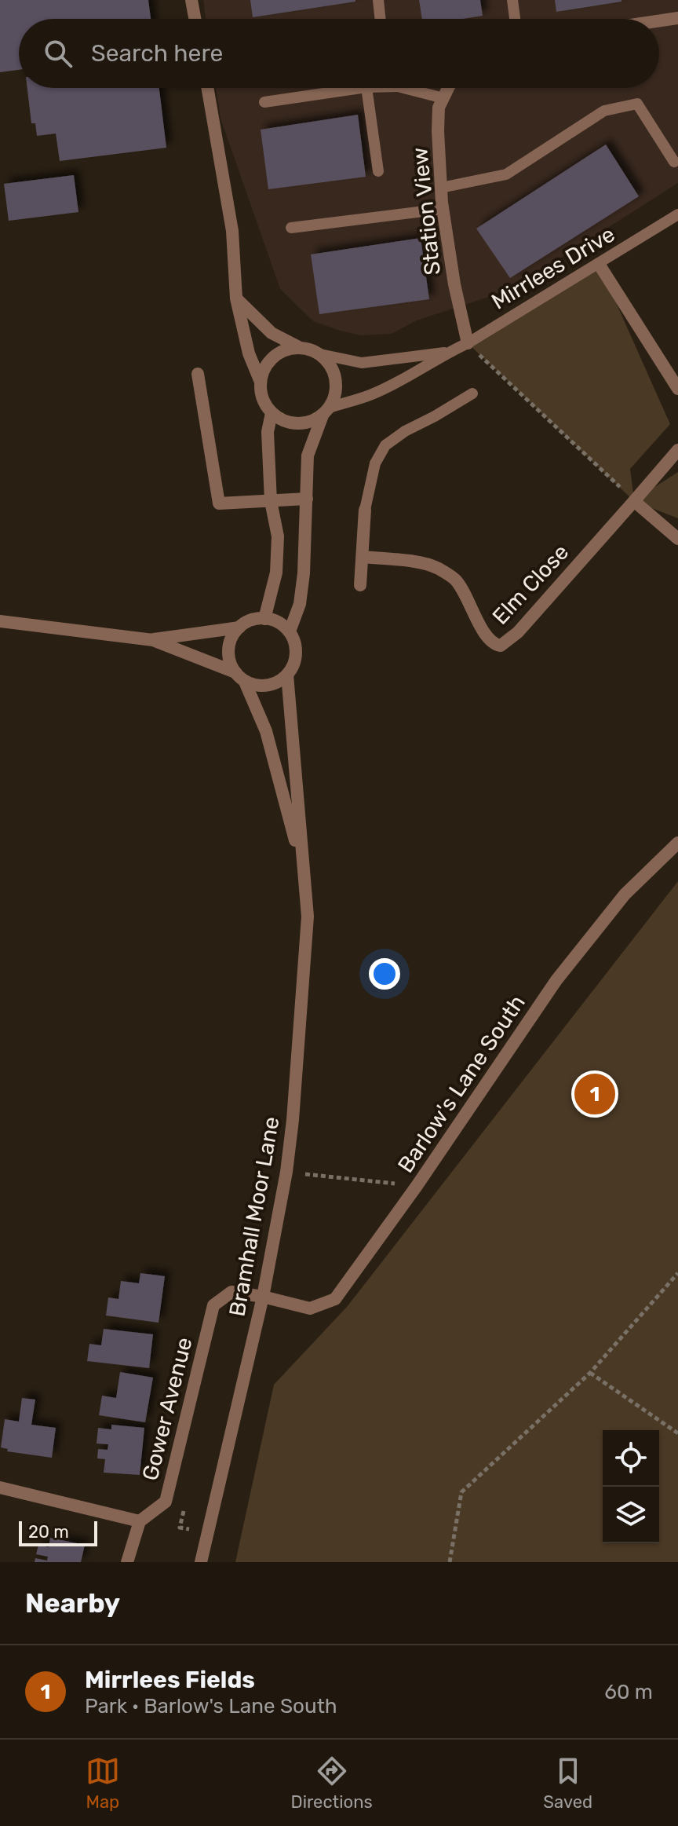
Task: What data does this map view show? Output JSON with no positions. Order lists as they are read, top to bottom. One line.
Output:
{"streets":{"street":["Station View","Elm Close","Barlow's Lane South","Bramhall Moor Lane","Gower Avenue"],"lane":["Mirrlees Drive"]},"crossings":[["Station View","Mirrlees Drive"],["Barlow's Lane South","Bramhall Moor Lane"],["Barlow's Lane South","Gower Avenue"],["Bramhall Moor Lane","Gower Avenue"]],"scale_bar":"20 m","page":{"search":"Search here","pins":"1","scale":"20 m","heading":"Nearby","list":[{"mark":"1","name":"Mirrlees Fields","note":"Park · Barlow's Lane South","value":"60 m"}],"nav":["Map","Directions","Saved"]}}
